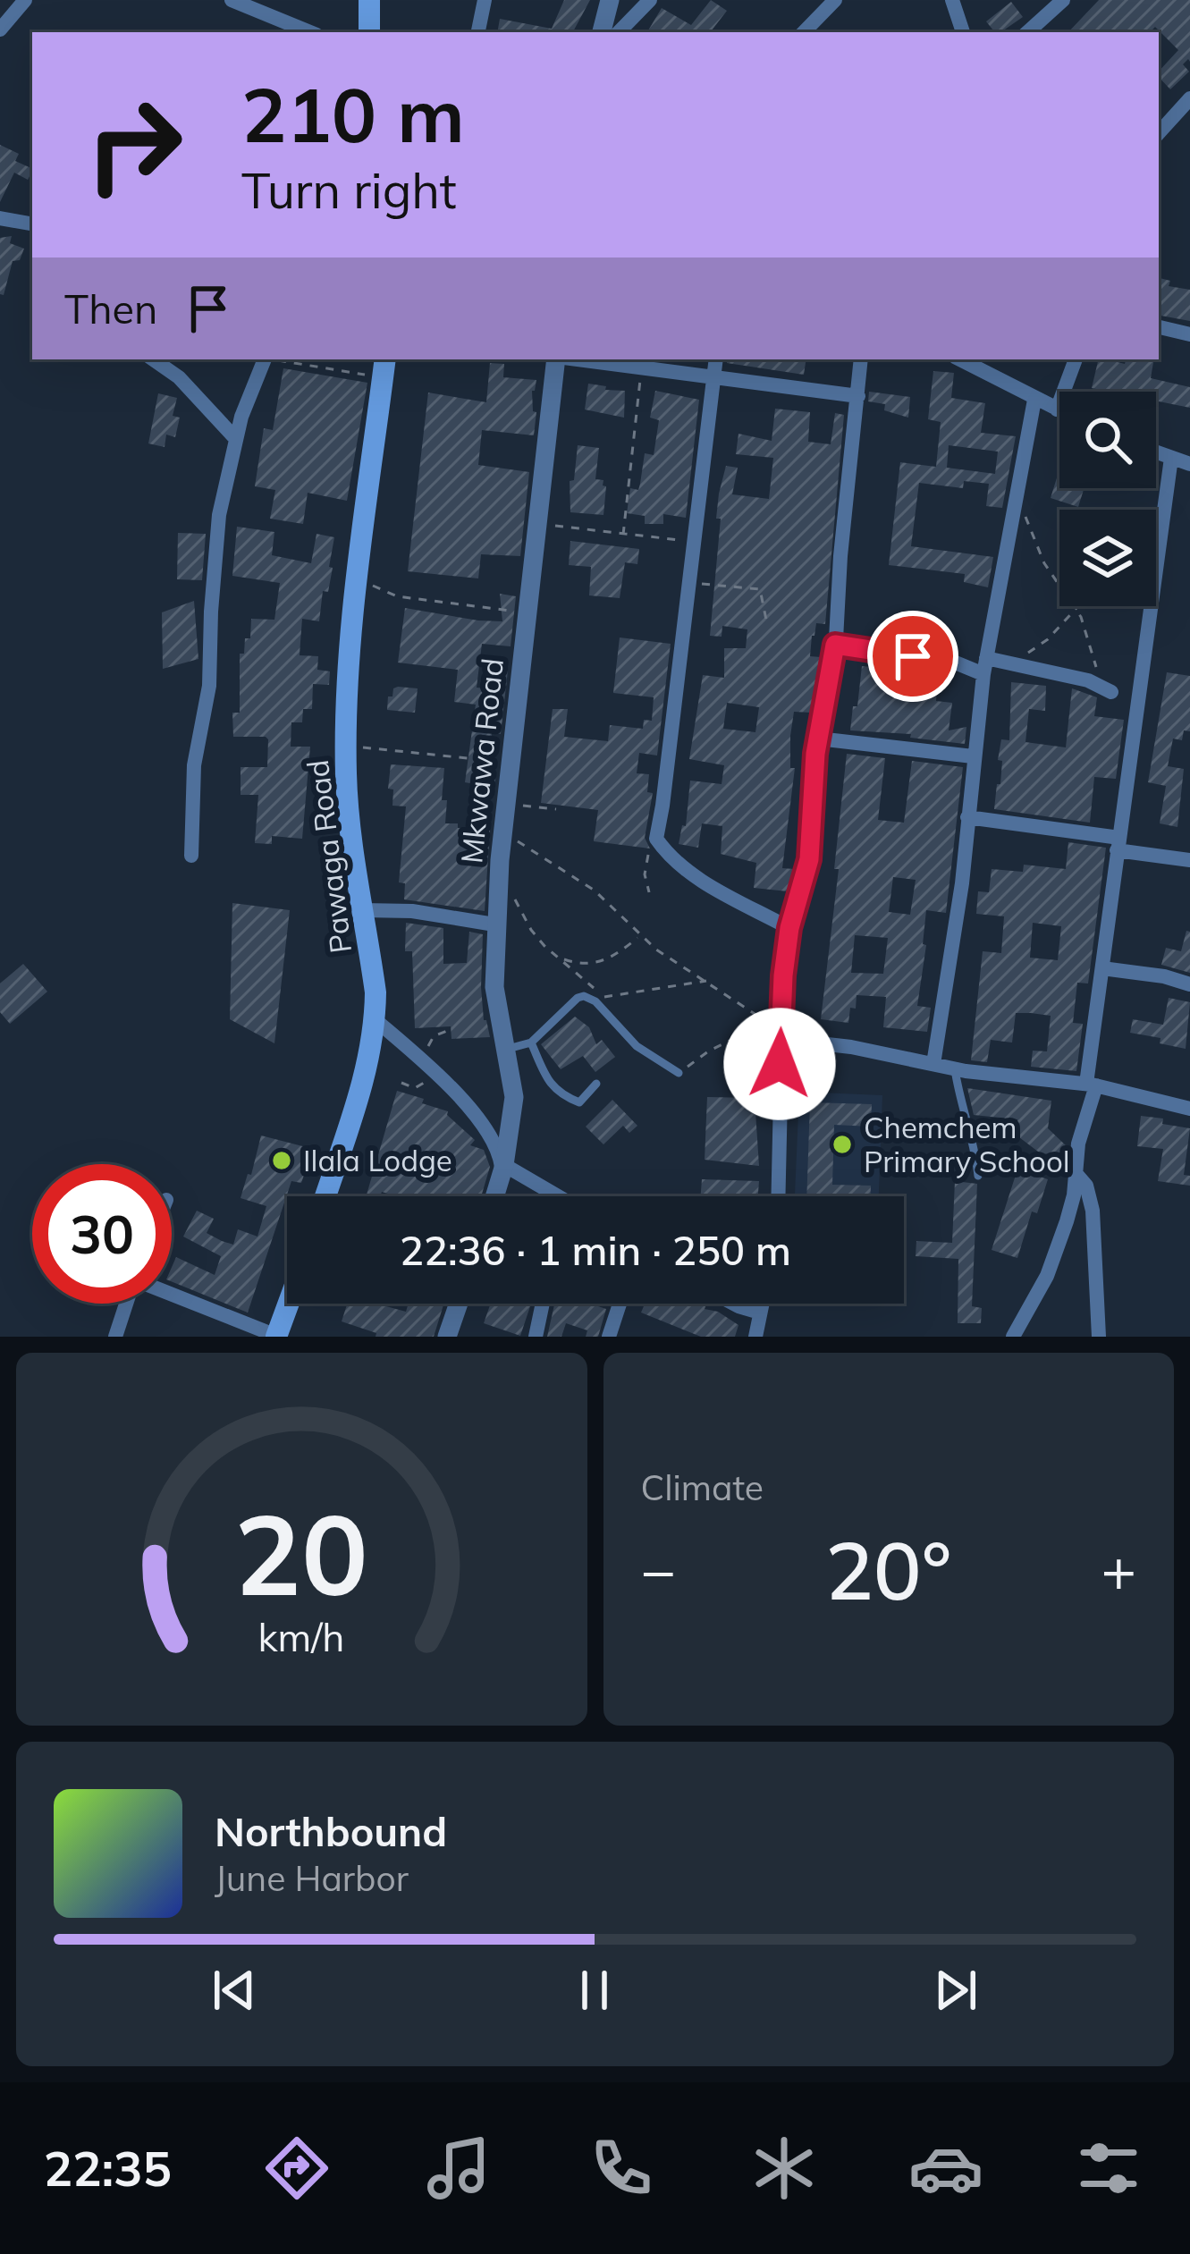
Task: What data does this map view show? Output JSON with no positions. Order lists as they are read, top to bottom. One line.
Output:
{"streets":{"main road":["Pawaga Road"],"street":["Mkwawa Road"]},"places":["Chemchem Primary School","Ilala Lodge"],"page":{"turn":["210 m","Turn right"],"then":"Then","limit":"30","trip":"22:36 · 1 min · 250 m","tile":"Climate","heat":["−","20°","+"],"song":["Northbound","June Harbor"],"tabs":"22:35","gauge":["20","km/h"]}}
